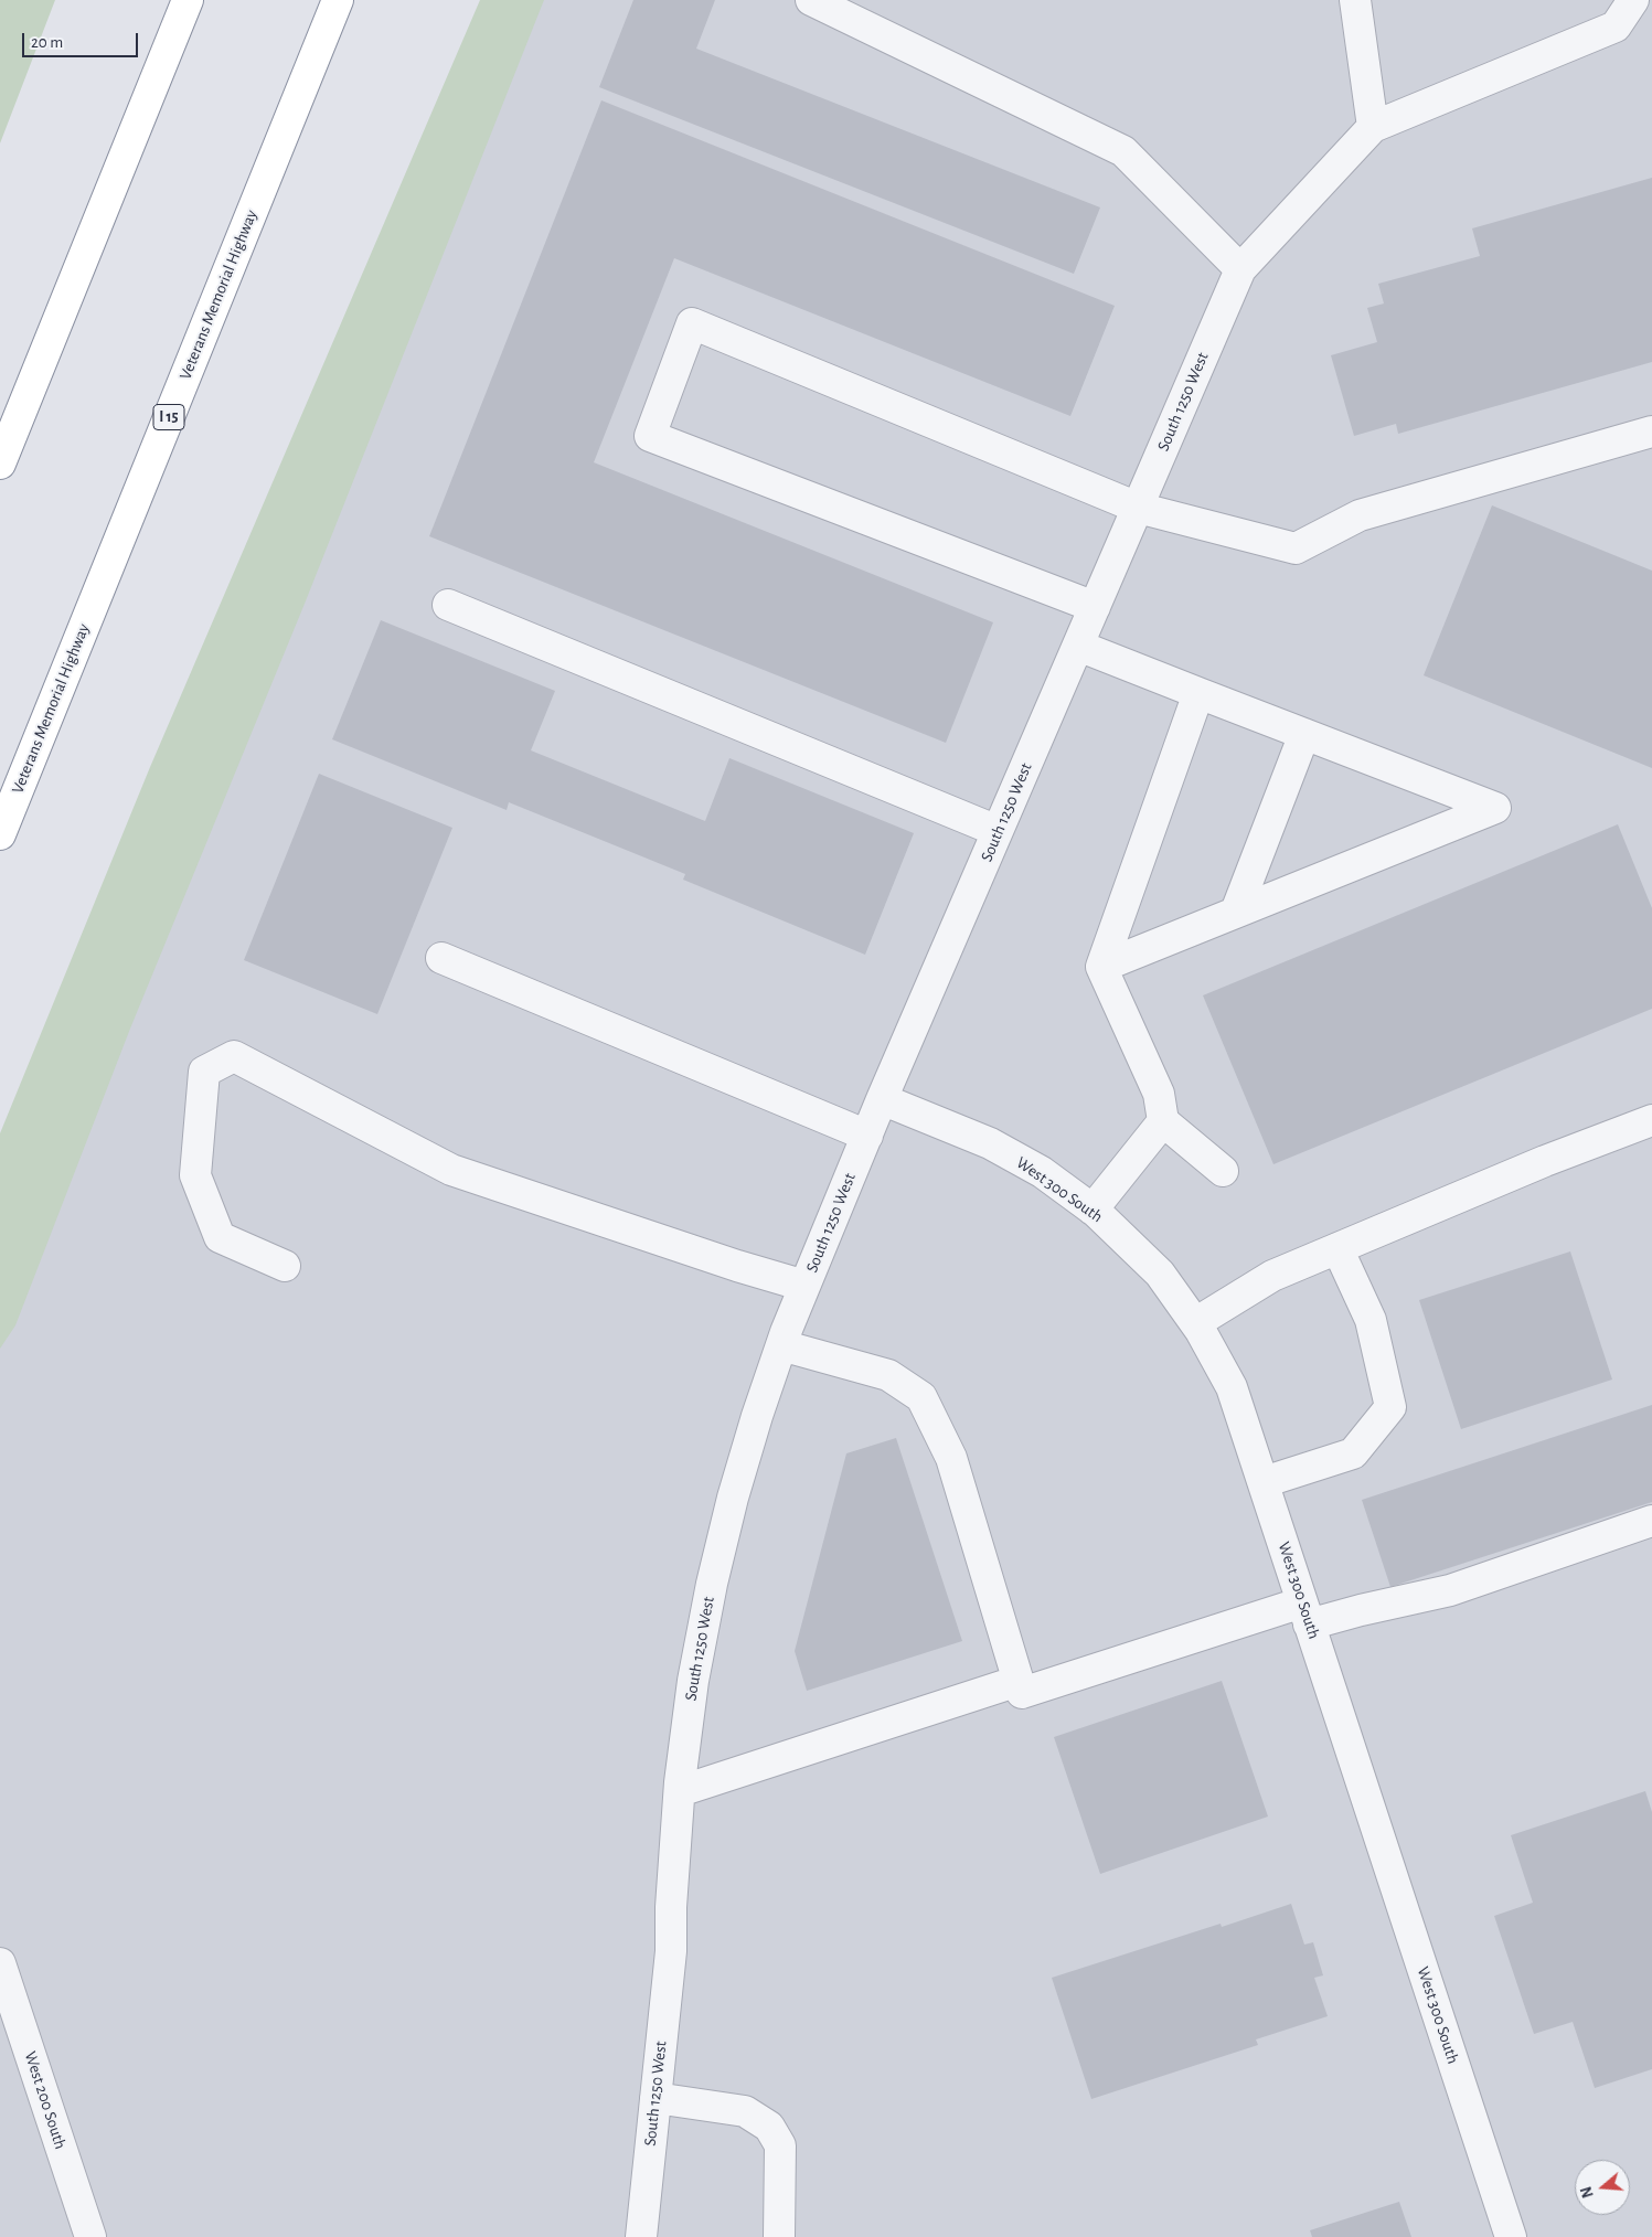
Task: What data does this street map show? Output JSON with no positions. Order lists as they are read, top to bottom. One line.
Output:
{"streets":{"highway":["Veterans Memorial Highway","I 15"],"street":["South 1250 West","West 300 South","West 200 South"]},"crossings":[["South 1250 West","West 300 South"]],"scale_bar":"20 m","north":"left"}
